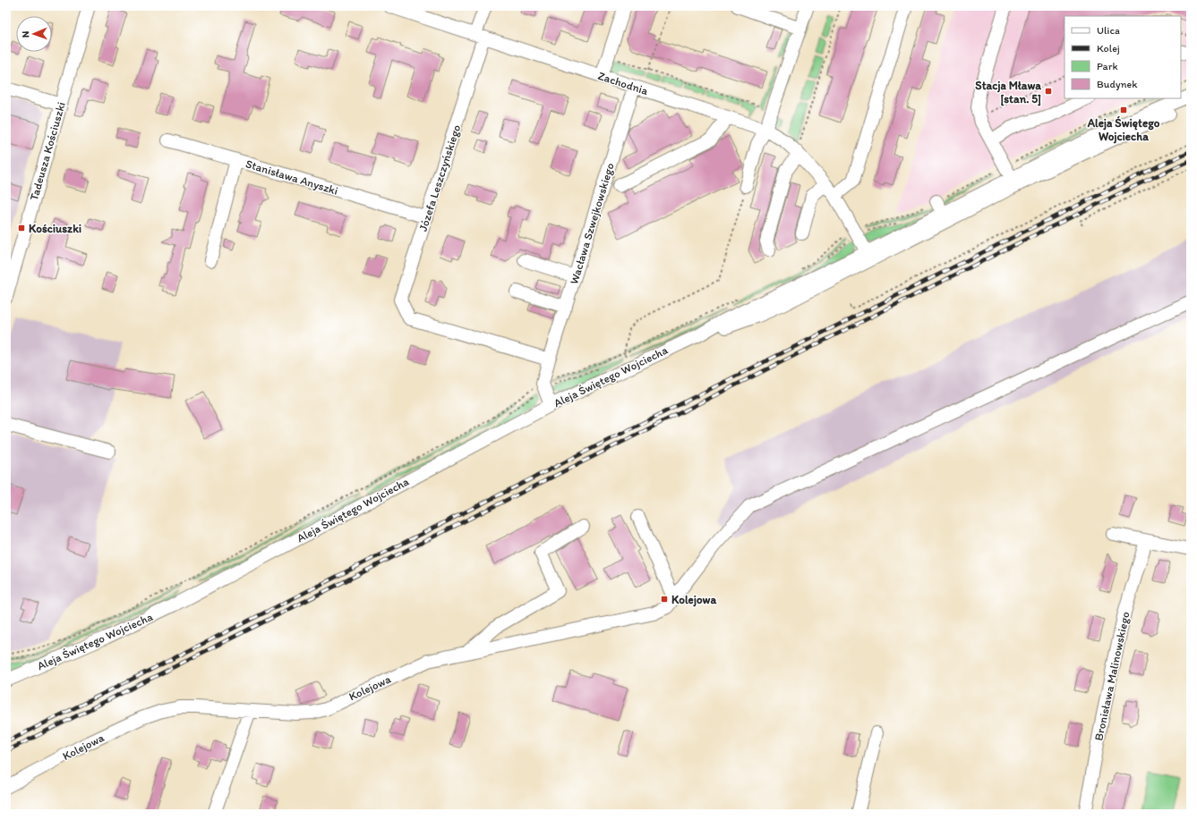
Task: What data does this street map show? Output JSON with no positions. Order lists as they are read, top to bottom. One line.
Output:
{"streets":{"street":["Zachodnia","Tadeusza Kościuszki","Stanisława Anyszki","Józefa Leszczyńskiego","Wacława Szwejkowskiego","Aleja Świętego Wojciecha","Bronisława Malinowskiego","Kolejowa"]},"crossings":[["Zachodnia","Józefa Leszczyńskiego"],["Zachodnia","Wacława Szwejkowskiego"],["Zachodnia","Aleja Świętego Wojciecha"],["Stanisława Anyszki","Józefa Leszczyńskiego"],["Józefa Leszczyńskiego","Wacława Szwejkowskiego"],["Wacława Szwejkowskiego","Aleja Świętego Wojciecha"]],"places":{"transit":["Stacja Mława [stan. 5]","Aleja Świętego Wojciecha","Kościuszki","Kolejowa"]},"legend":["Ulica","Kolej","Park","Budynek"],"north":"left"}
